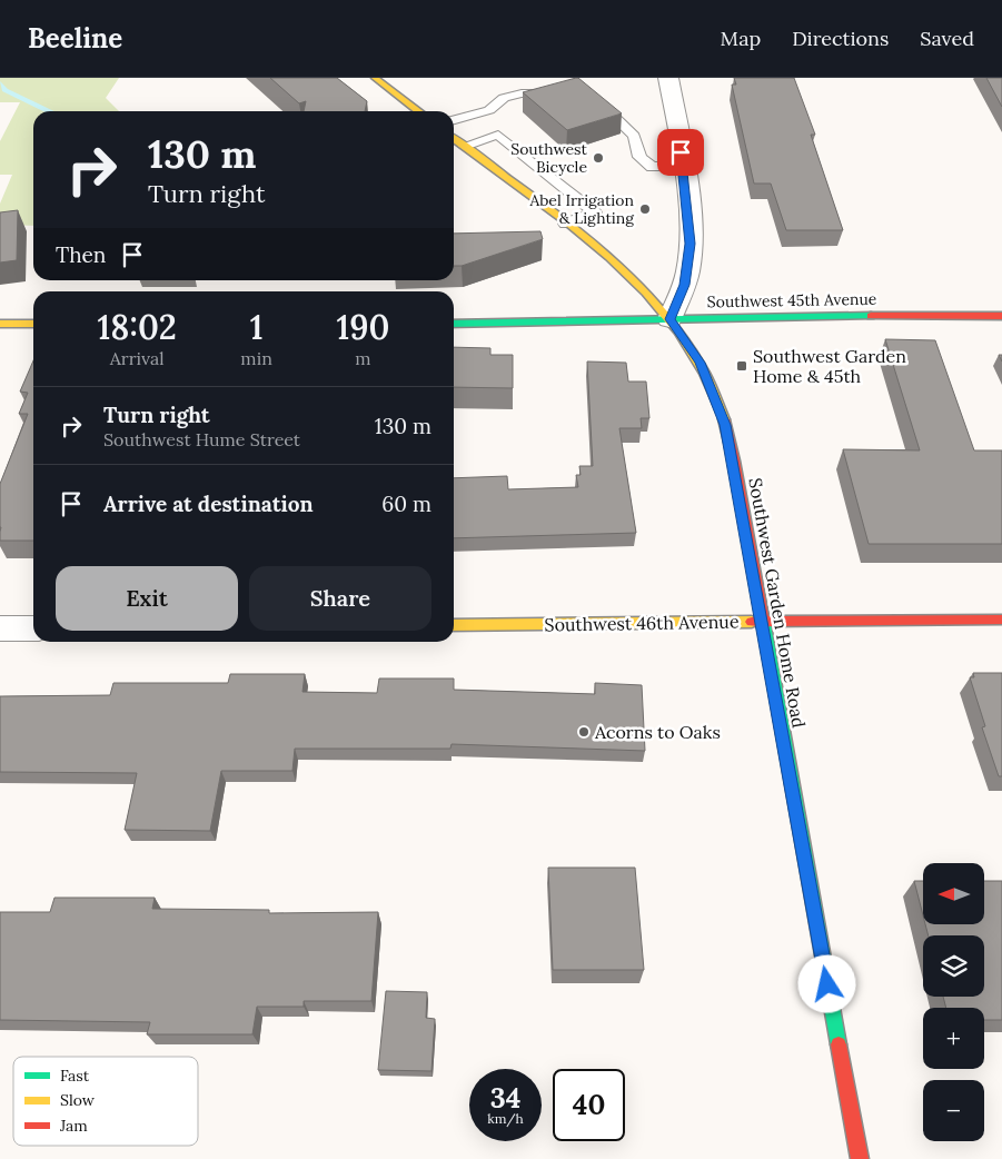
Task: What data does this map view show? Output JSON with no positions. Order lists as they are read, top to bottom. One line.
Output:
{"streets":{"street":["Southwest 45th Avenue","Southwest Garden Home Road","Southwest 46th Avenue"]},"crossings":[["Southwest 45th Avenue","Southwest Garden Home Road"],["Southwest Garden Home Road","Southwest 46th Avenue"]],"places":{"other":["Southwest Bicycle","Abel Irrigation & Lighting","Acorns to Oaks"],"transit":["Southwest Garden Home & 45th"]},"legend":["Fast","Slow","Jam"],"north":"left","page":{"header":"Beeline","nav":["Map","Directions","Saved"],"turn":["130 m","Turn right"],"then":"Then","eta":["18:02","Arrival","1","min","190","m"],"list":[{"name":"Turn right","note":"Southwest Hume Street","value":"130 m"},{"name":"Arrive at destination","value":"60 m"}],"buttons":["Exit","Share"],"map_buttons":["+","−"],"speed":"34 km/h","limit":"40"}}
